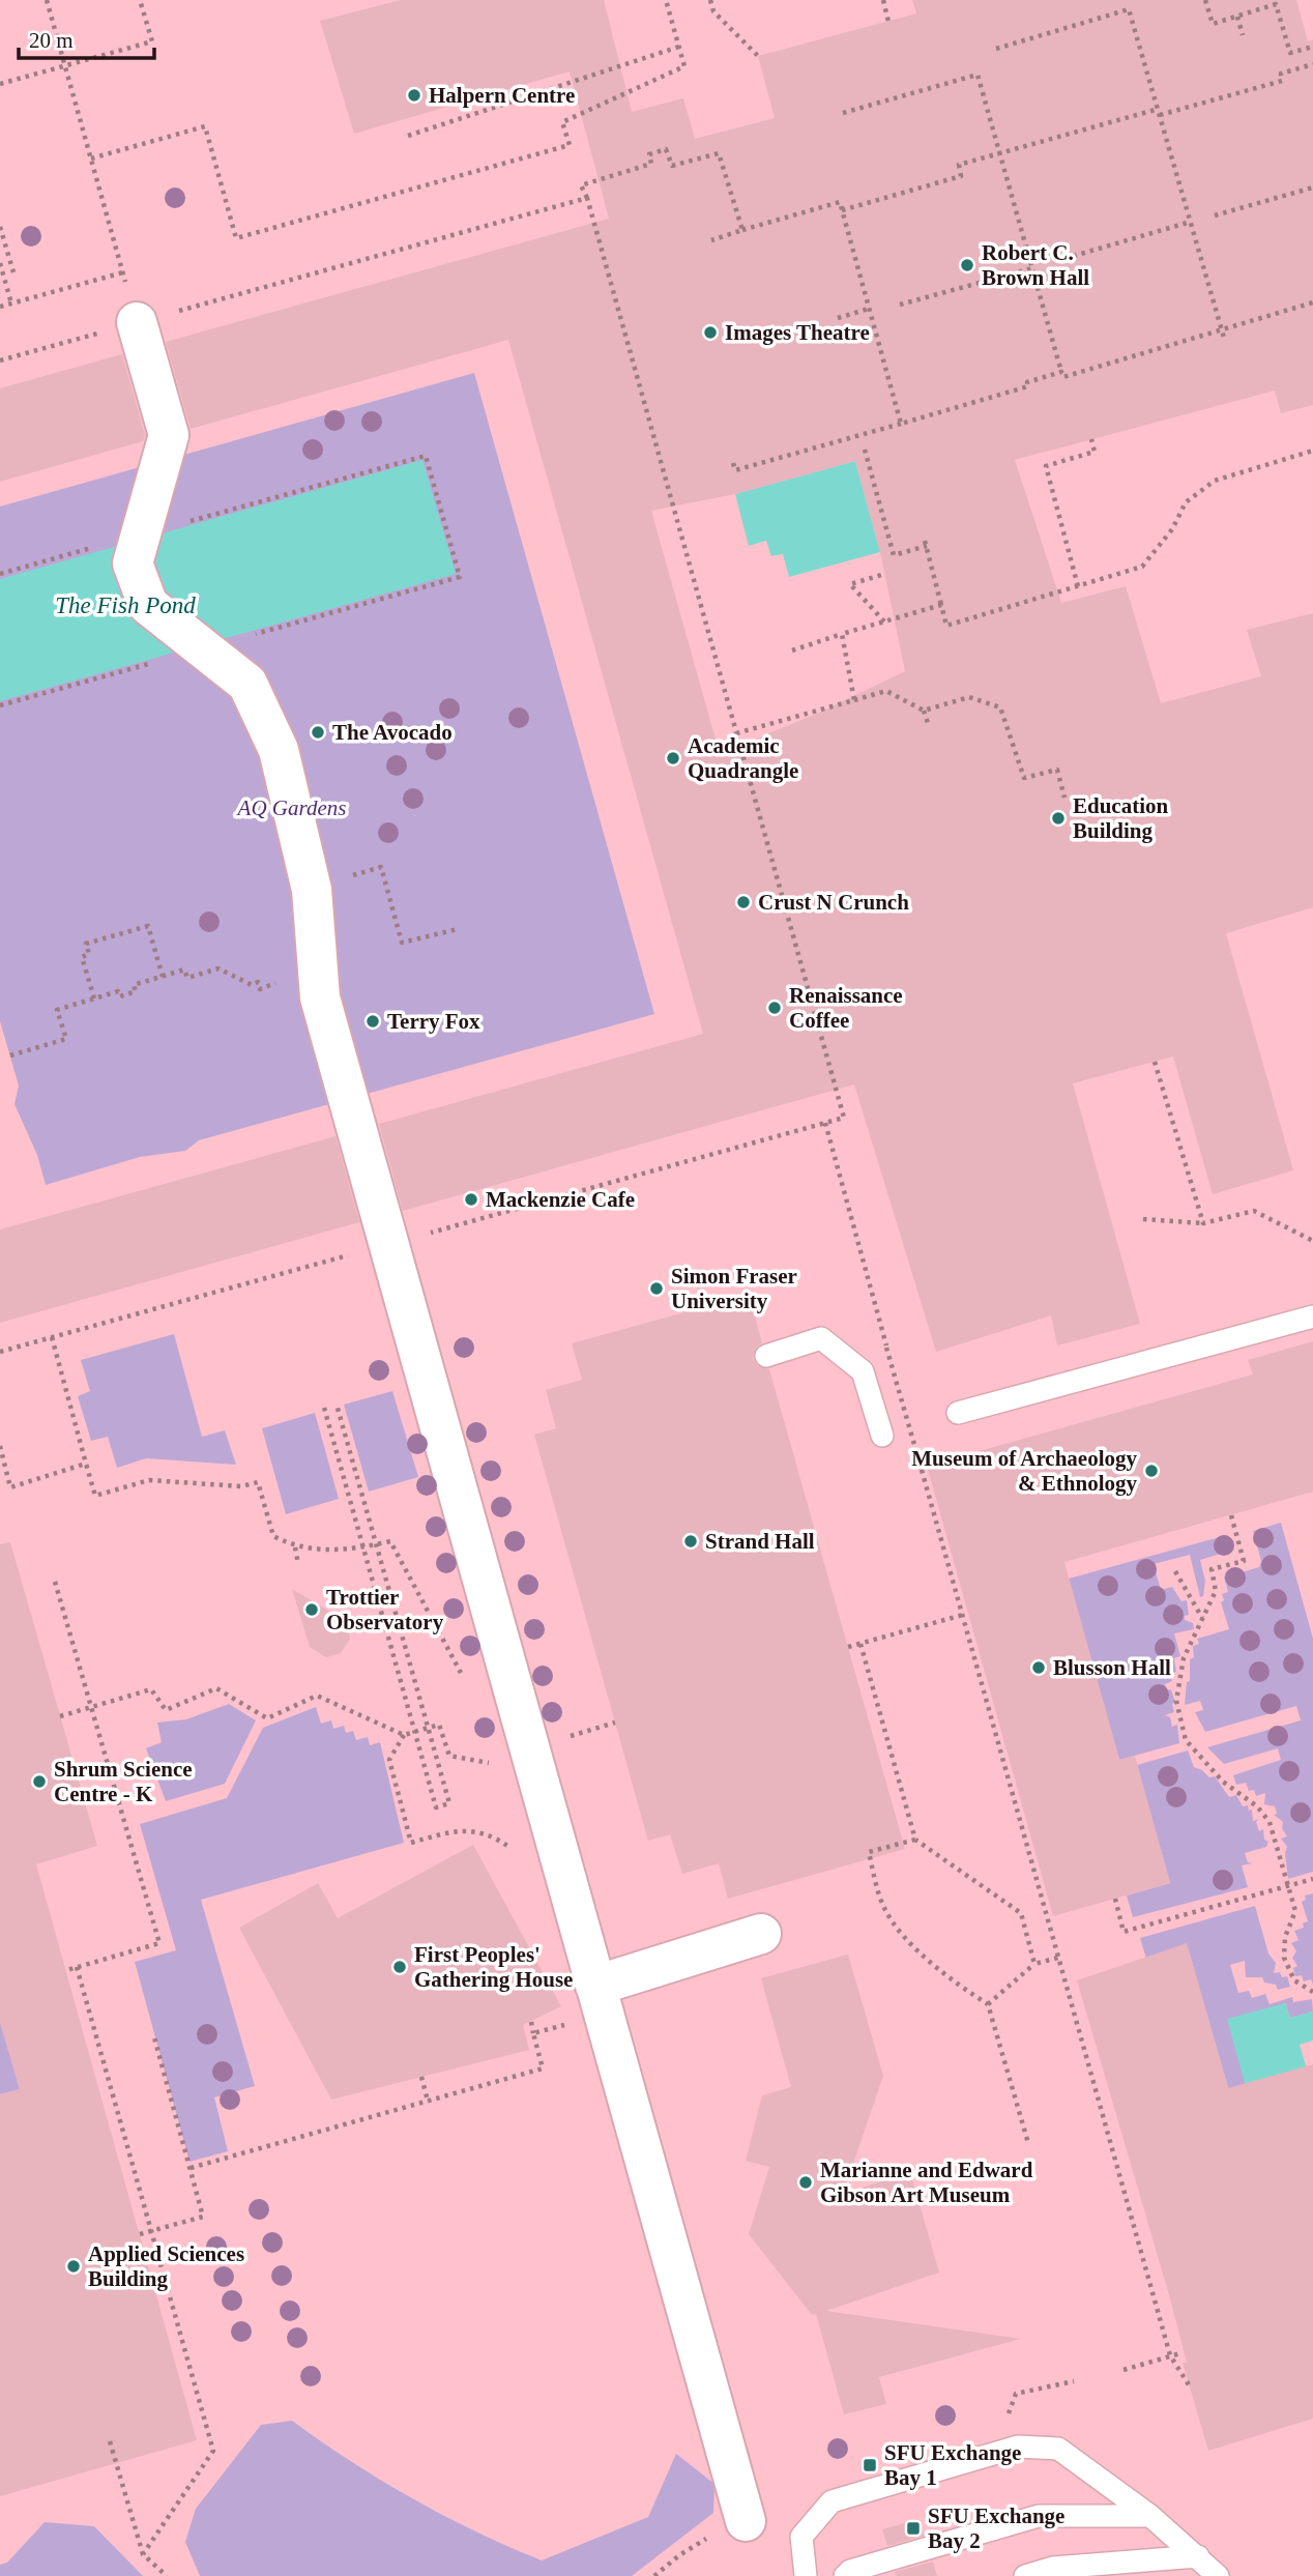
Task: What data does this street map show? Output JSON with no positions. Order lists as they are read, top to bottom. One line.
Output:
{"water":["The Fish Pond"],"parks":["AQ Gardens"],"places":{"other":["Halpern Centre","Robert C. Brown Hall","Images Theatre","The Avocado","Academic Quadrangle","Education Building","Crust N Crunch","Renaissance Coffee","Terry Fox","Mackenzie Cafe","Simon Fraser University","Museum of Archaeology & Ethnology","Strand Hall","Trottier Observatory","Blusson Hall","Shrum Science Centre - K","First Peoples' Gathering House","Marianne and Edward Gibson Art Museum","Applied Sciences Building"],"transit":["SFU Exchange Bay 1","SFU Exchange Bay 2"]},"scale_bar":"20 m"}
